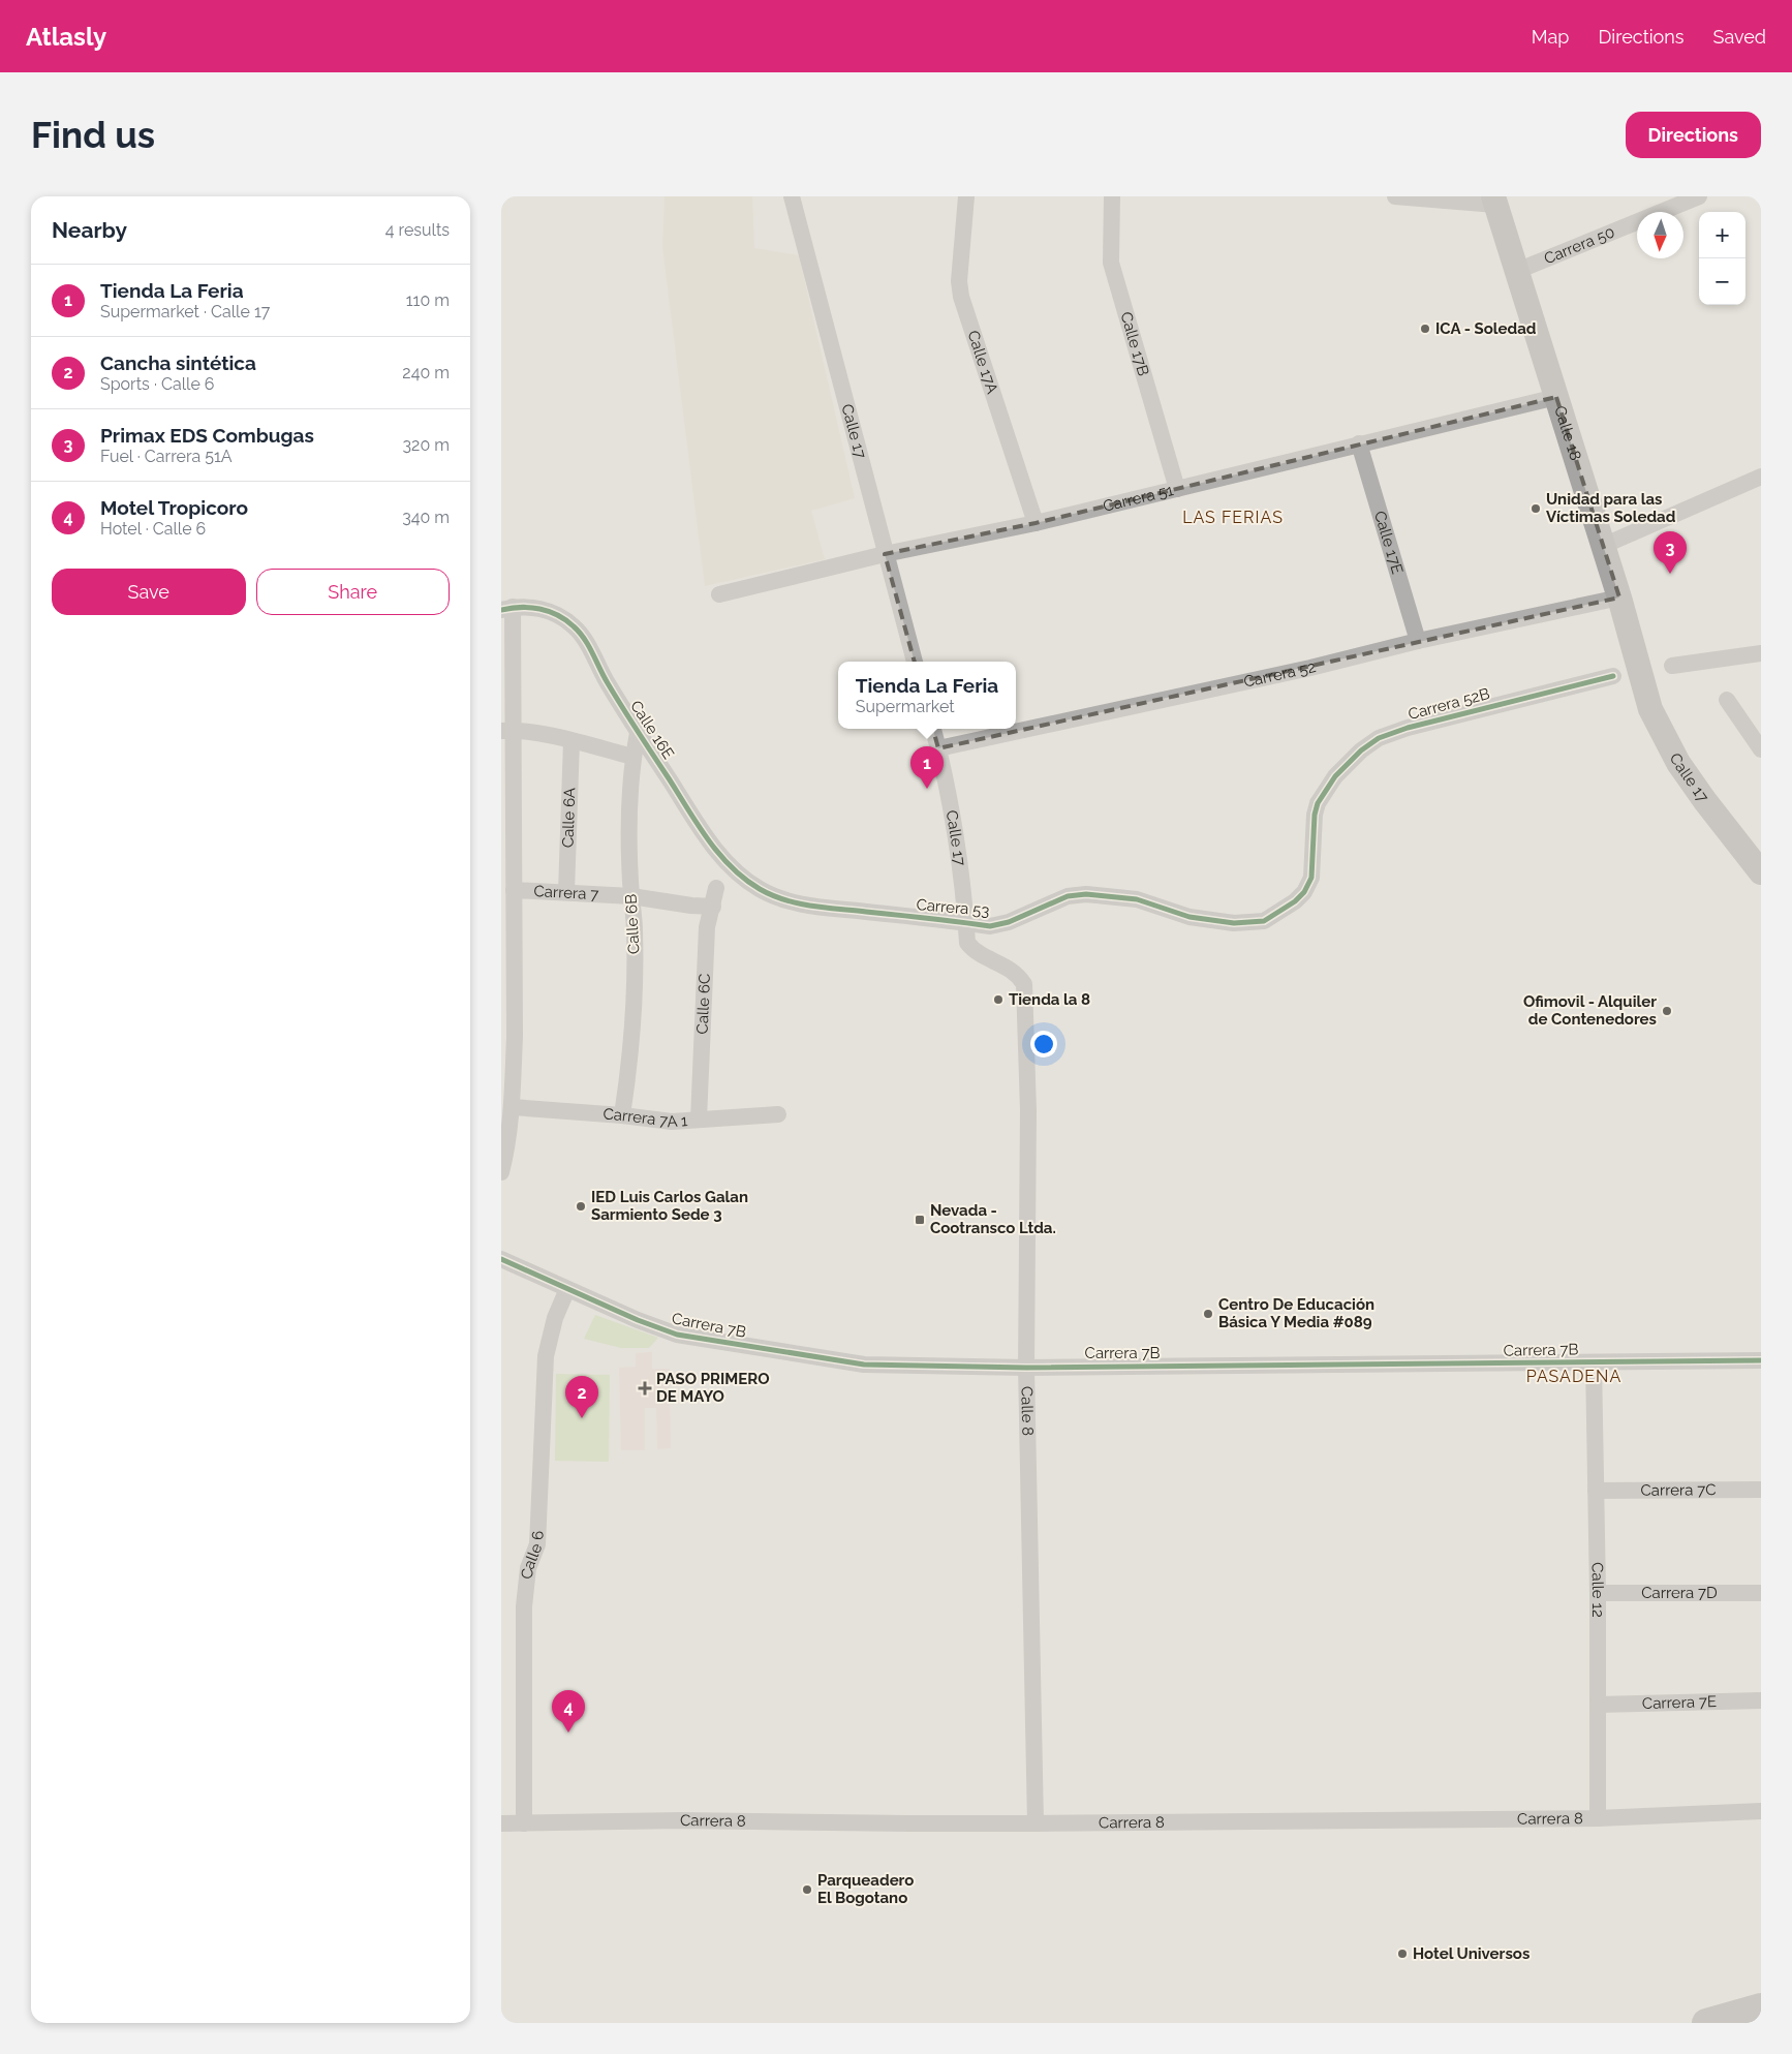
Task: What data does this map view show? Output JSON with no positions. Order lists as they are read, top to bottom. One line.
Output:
{"streets":{"main road":["Calle 17","Calle 18"],"street":["Carrera 50","Calle 17B","Calle 17A","Carrera 51","Calle 17E","Carrera 52","Carrera 52B","Calle 16E","Calle 6A","Carrera 7","Carrera 53","Calle 6B","Calle 6C","Carrera 7A 1","Carrera 7B","Calle 8","Carrera 7C","Calle 6","Calle 12","Carrera 7D","Carrera 7E","Carrera 8"]},"crossings":[["Carrera 50","Calle 18"],["Calle 17B","Carrera 51"],["Calle 17A","Carrera 51"],["Calle 17","Calle 18"],["Calle 17","Carrera 51"],["Calle 17","Carrera 52"],["Calle 17","Carrera 53"],["Calle 17","Calle 8"],["Calle 18","Carrera 51"],["Calle 18","Carrera 52"],["Carrera 51","Calle 17E"],["Calle 17E","Carrera 52"],["Carrera 52B","Carrera 53"],["Calle 16E","Carrera 53"],["Calle 16E","Calle 6B"],["Calle 6A","Carrera 7"],["Carrera 7","Calle 6B"],["Carrera 7","Calle 6C"],["Carrera 53","Calle 8"],["Calle 6B","Carrera 7A 1"],["Calle 6C","Carrera 7A 1"],["Carrera 7B","Calle 8"],["Carrera 7B","Calle 6"],["Carrera 7B","Calle 12"],["Calle 8","Carrera 8"],["Carrera 7C","Calle 12"],["Calle 6","Carrera 8"],["Calle 12","Carrera 7D"],["Calle 12","Carrera 7E"],["Calle 12","Carrera 8"]],"districts":["LAS FERIAS","PASADENA"],"places":{"other":["ICA - Soledad","Unidad para las Víctimas Soledad","Tienda la 8","Ofimovil - Alquiler de Contenedores","IED Luis Carlos Galan Sarmiento Sede 3","Centro De Educación Básica Y Media #089","Parqueadero El Bogotano","Hotel Universos"],"transit":["Nevada - Cootransco Ltda."],"health":["PASO PRIMERO DE MAYO"]},"north":"bottom","page":{"header":"Atlasly","nav":["Map","Directions","Saved"],"buttons":["Directions",["Save","Share"]],"title":"Find us","heading":["Nearby","4 results"],"map_buttons":["+","−"],"list":[{"mark":"1","name":"Tienda La Feria","note":"Supermarket · Calle 17","value":"110 m"},{"mark":"2","name":"Cancha sintética","note":"Sports · Calle 6","value":"240 m"},{"mark":"3","name":"Primax EDS Combugas","note":"Fuel · Carrera 51A","value":"320 m"},{"mark":"4","name":"Motel Tropicoro","note":"Hotel · Calle 6","value":"340 m"}],"pins":["3","1","2","4"],"popup":["Tienda La Feria","Supermarket"]}}
